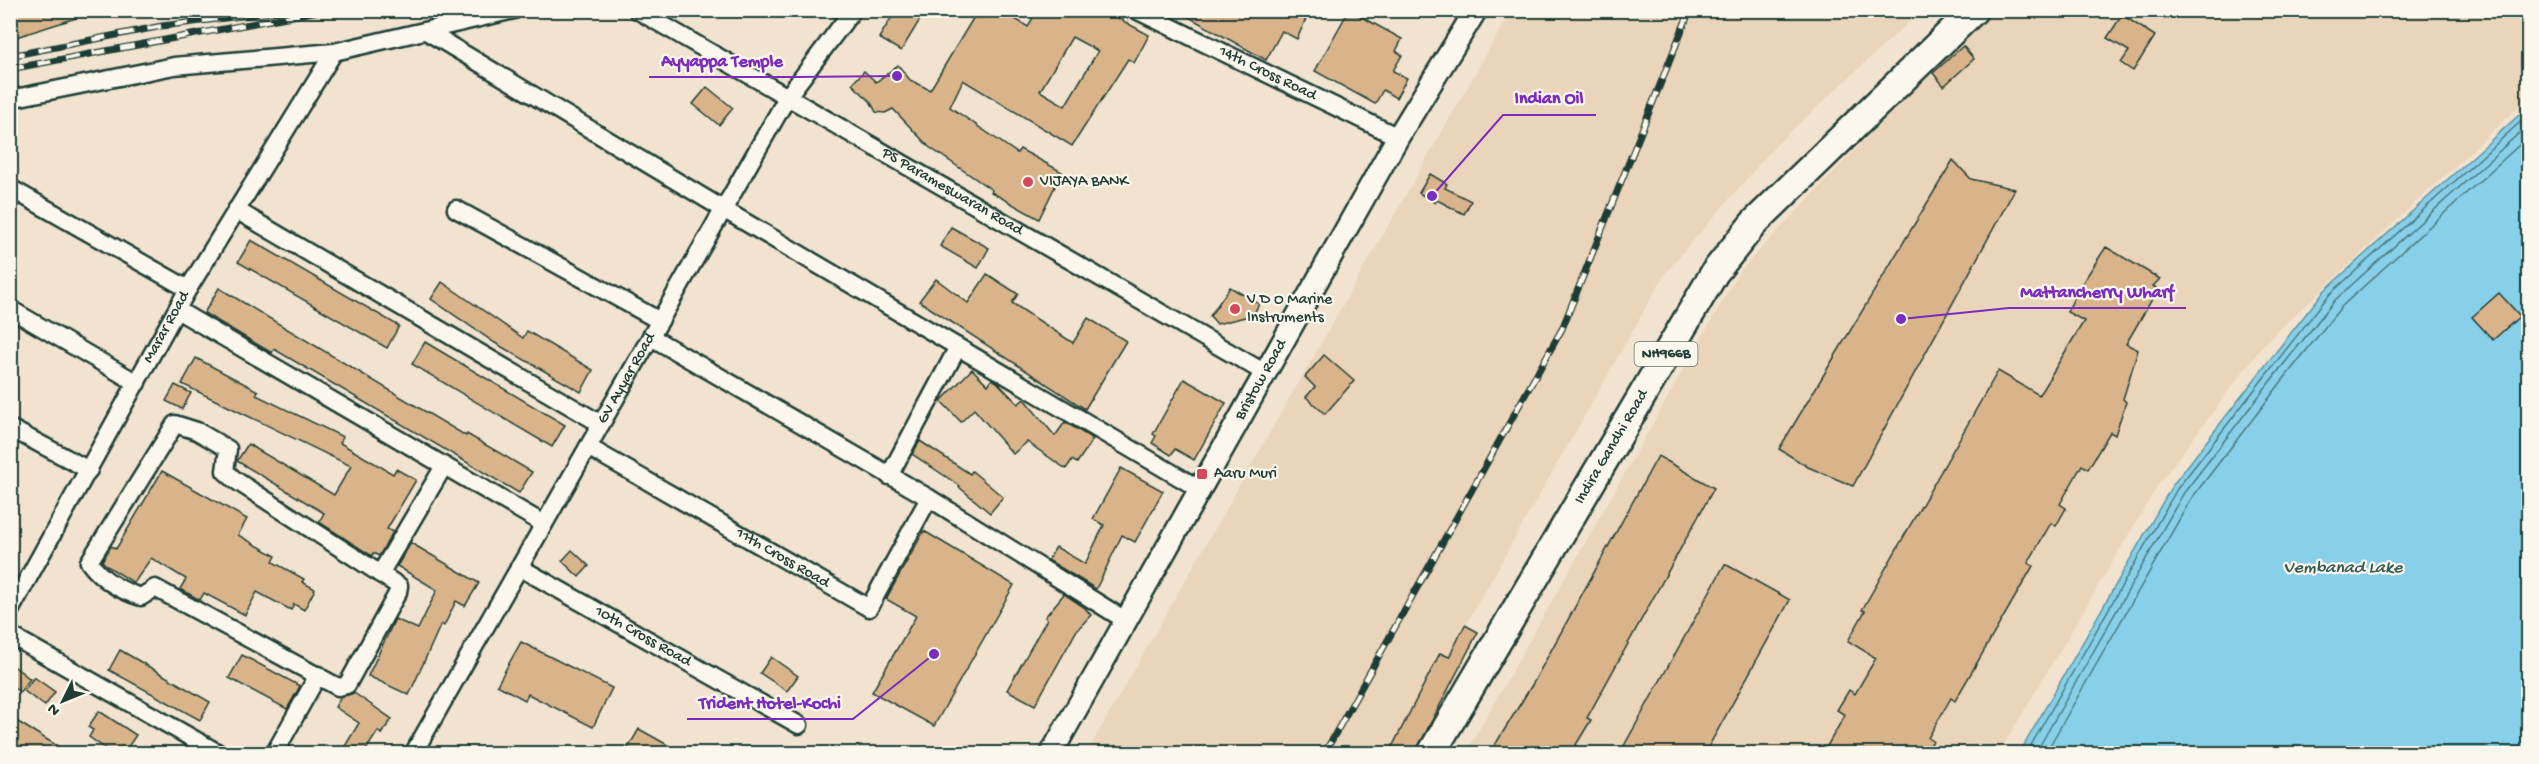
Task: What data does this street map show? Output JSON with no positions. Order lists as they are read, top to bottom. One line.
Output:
{"streets":{"highway":["NH966B","Indira Gandhi Road"],"street":["14th Cross Road","PS Parameswaran Road","Marar Road","GV Ayyar Road","Bristow Road","11th Cross Road","10th Cross Road"]},"crossings":[["14th Cross Road","Bristow Road"],["PS Parameswaran Road","GV Ayyar Road"],["PS Parameswaran Road","Bristow Road"],["GV Ayyar Road","11th Cross Road"],["GV Ayyar Road","10th Cross Road"]],"water":["Vembanad Lake"],"places":{"other":["Ayyappa Temple","VIJAYA BANK","Indian Oil","V D O Marine Instruments","Mattancherry Wharf","Trident Hotel-Kochi"],"transit":["Aaru Muri"]},"north":"bottom left"}
